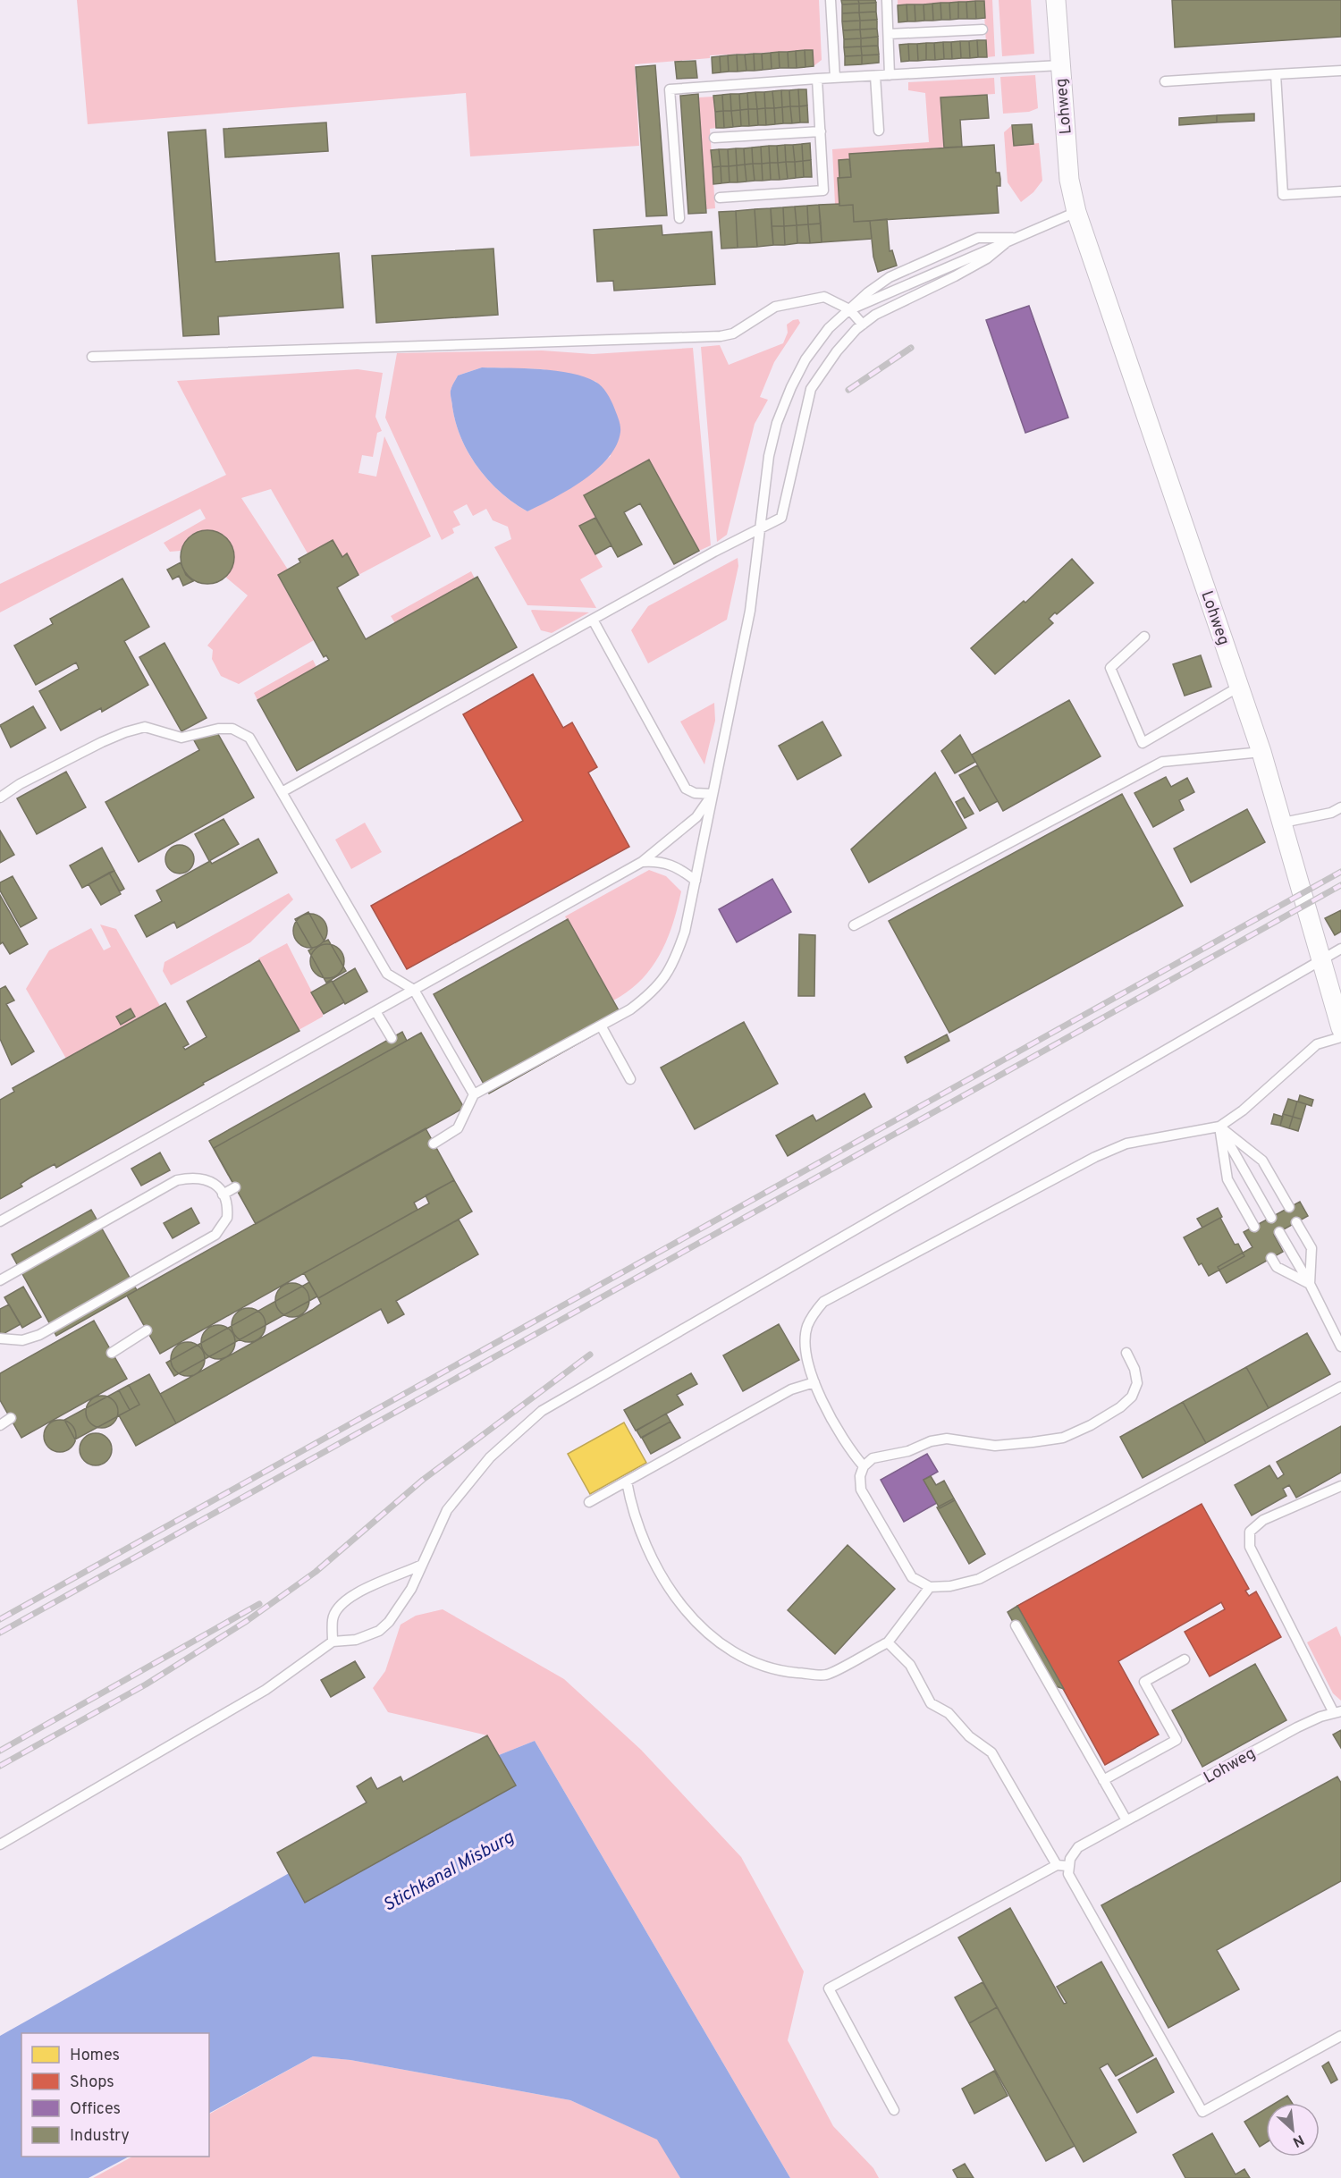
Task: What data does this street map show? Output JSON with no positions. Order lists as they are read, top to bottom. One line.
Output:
{"streets":{"street":["Lohweg"]},"water":["Stichkanal Misburg"],"legend":["Homes","Shops","Offices","Industry"],"north":"bottom right"}
